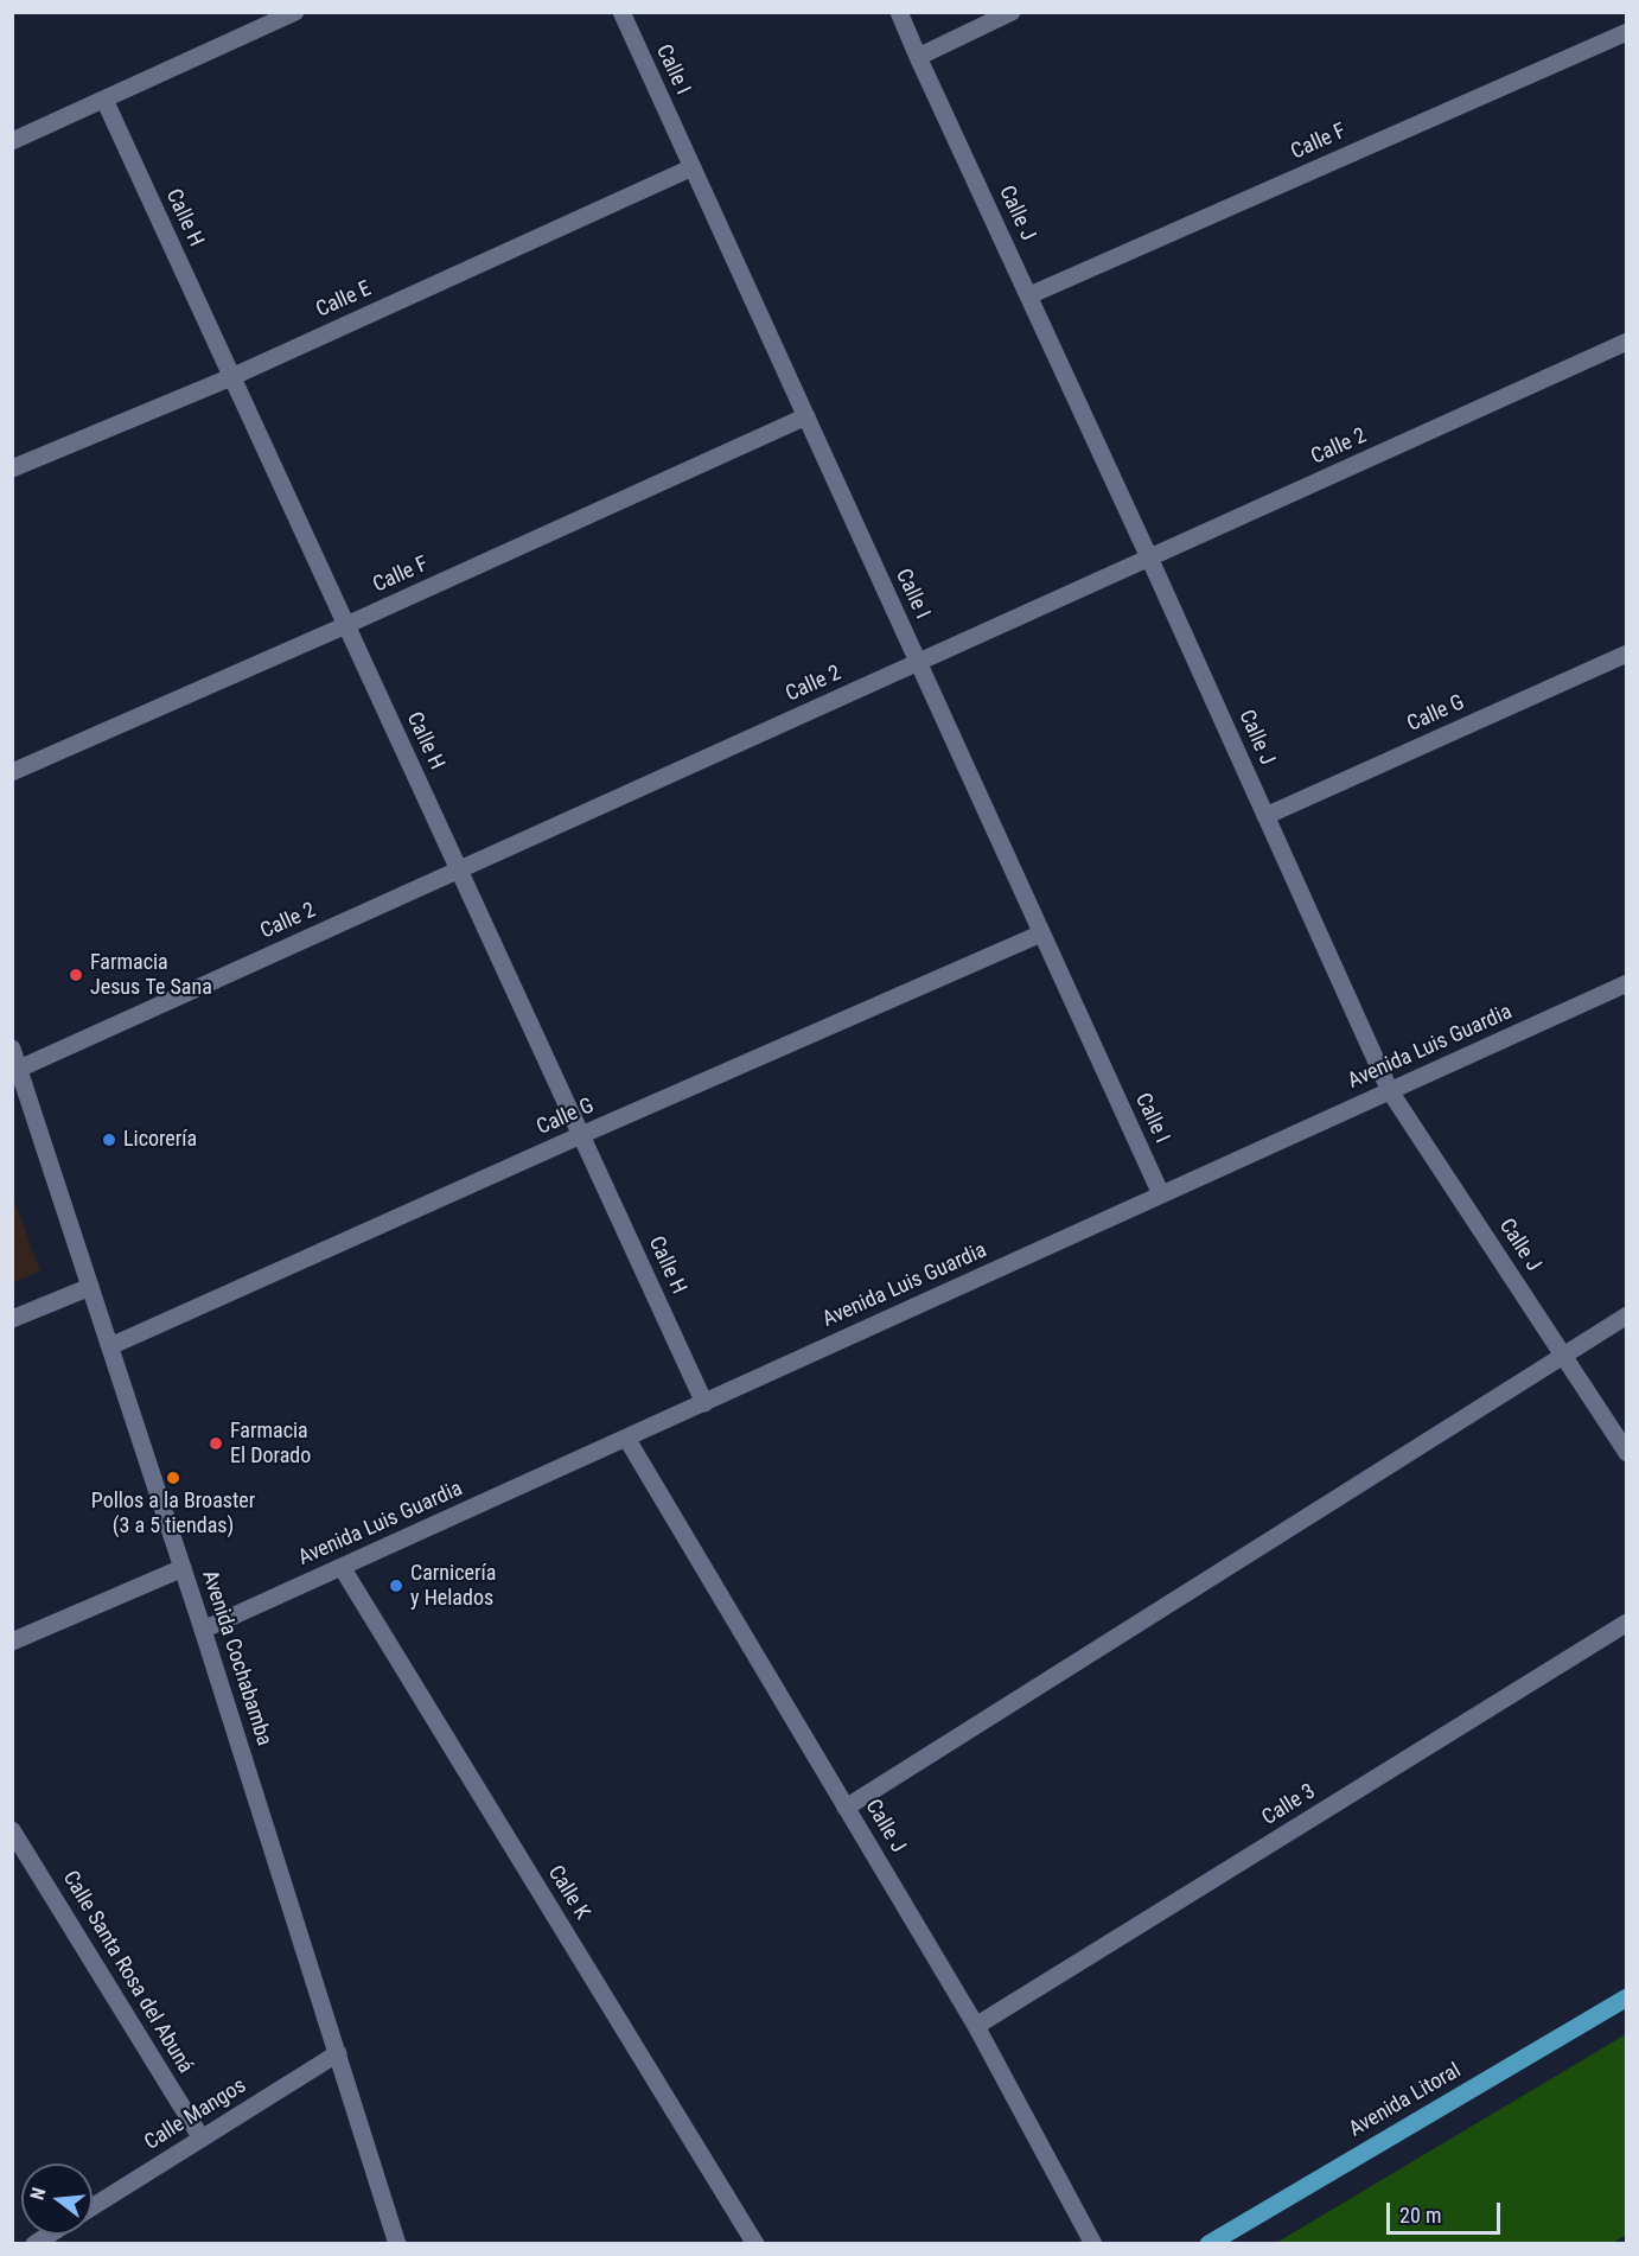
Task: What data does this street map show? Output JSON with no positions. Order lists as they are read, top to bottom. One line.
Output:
{"streets":{"main road":["Avenida Litoral"],"street":["Calle I","Calle F","Calle J","Calle H","Calle E","Calle 2","Calle G","Avenida Luis Guardia","Avenida Cochabamba","Calle 3","Calle K","Calle Santa Rosa del Abuná","Calle Mangos"]},"crossings":[["Calle I","Calle F"],["Calle I","Calle E"],["Calle I","Calle 2"],["Calle I","Calle G"],["Calle I","Avenida Luis Guardia"],["Calle F","Calle J"],["Calle F","Calle H"],["Calle J","Calle 2"],["Calle J","Calle G"],["Calle J","Avenida Luis Guardia"],["Calle J","Calle 3"],["Calle H","Calle E"],["Calle H","Calle 2"],["Calle H","Calle G"],["Calle H","Avenida Luis Guardia"],["Calle 2","Avenida Cochabamba"],["Calle G","Avenida Cochabamba"],["Avenida Luis Guardia","Avenida Cochabamba"],["Avenida Luis Guardia","Calle K"],["Avenida Cochabamba","Calle Mangos"],["Calle Santa Rosa del Abuná","Calle Mangos"]],"places":["Farmacia Jesus Te Sana","Licorería","Farmacia El Dorado","Pollos a la Broaster (3 a 5 tiendas)","Carnicería y Helados"],"scale_bar":"20 m","north":"left"}
